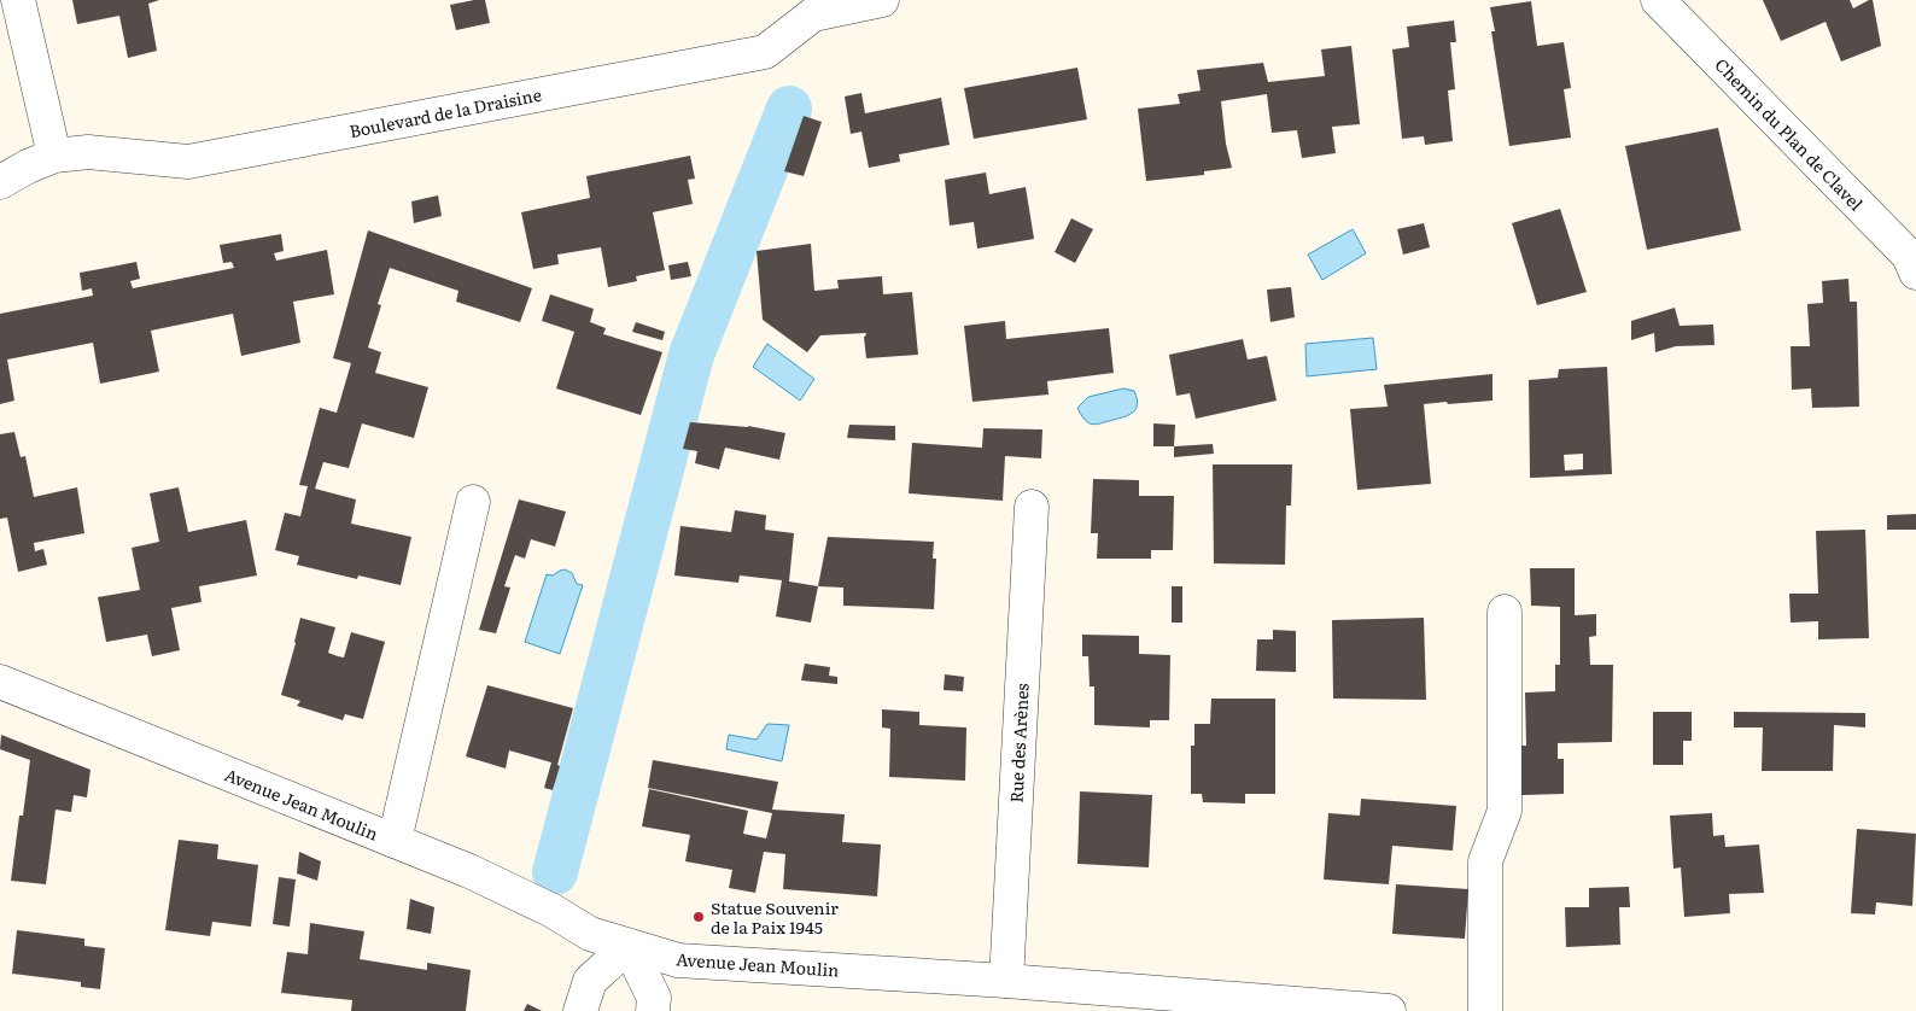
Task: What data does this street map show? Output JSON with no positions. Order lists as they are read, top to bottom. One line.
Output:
{"streets":{"street":["Boulevard de la Draisine","Chemin du Plan de Clavel","Rue des Arènes","Avenue Jean Moulin"]},"crossings":[["Rue des Arènes","Avenue Jean Moulin"]],"places":["Statue Souvenir de la Paix 1945"]}
